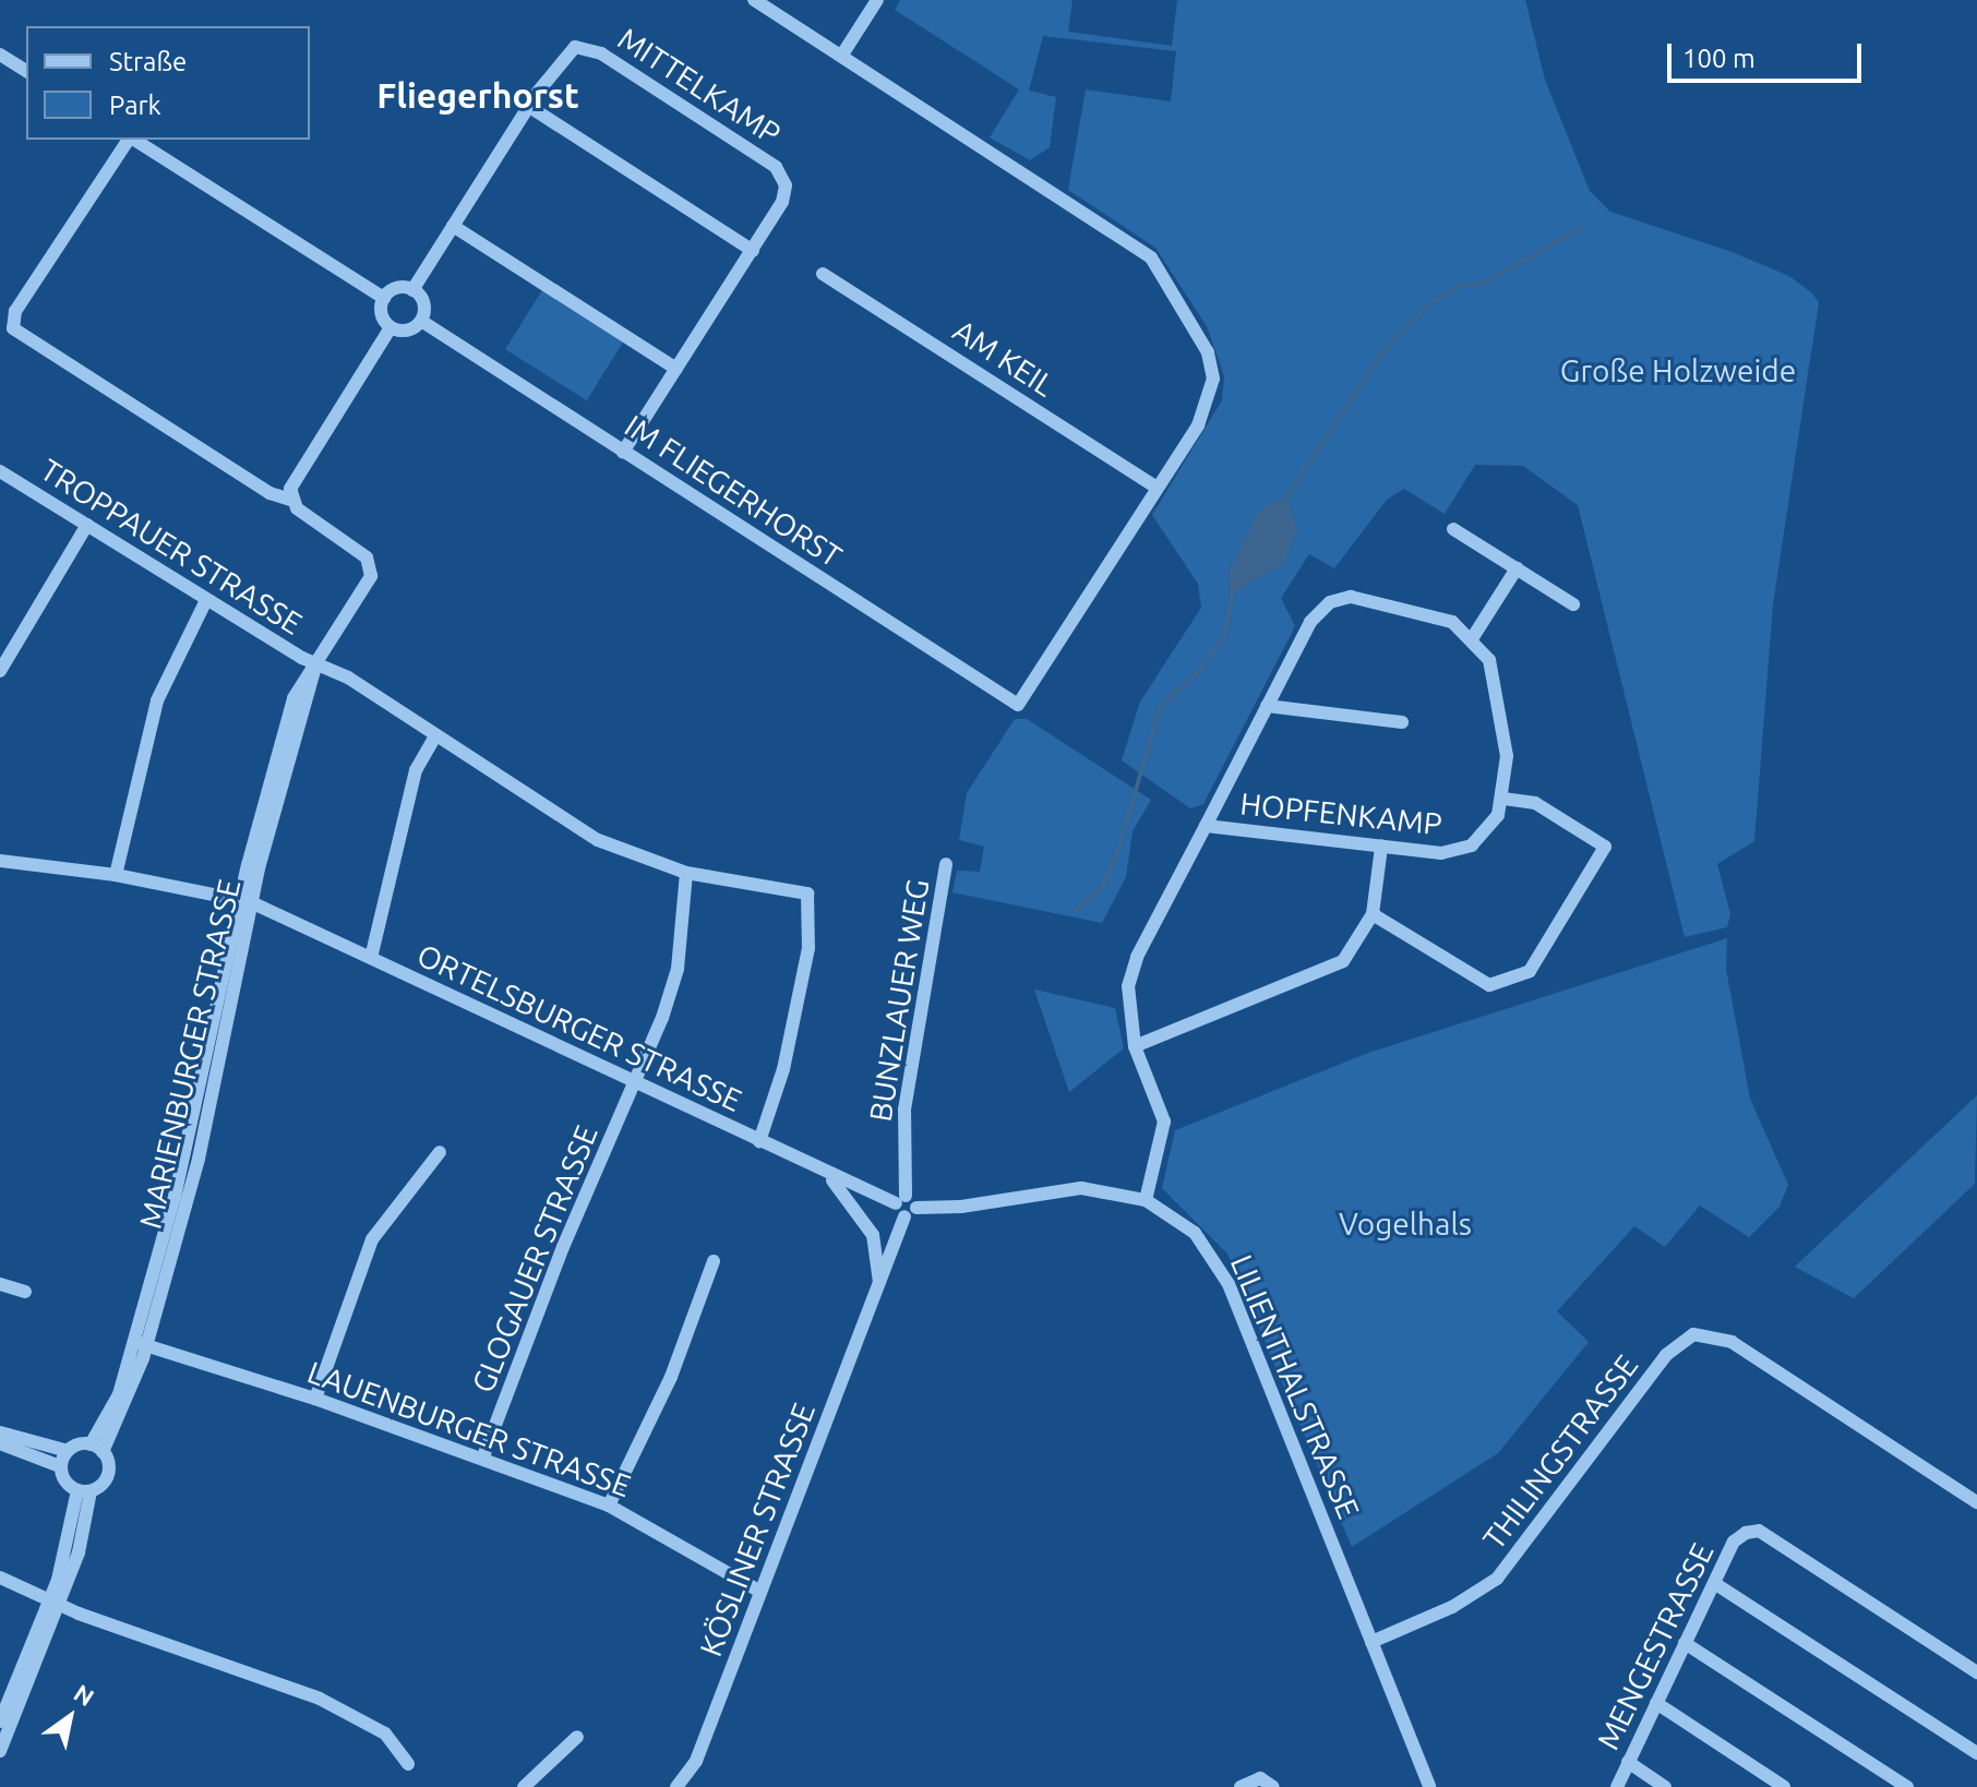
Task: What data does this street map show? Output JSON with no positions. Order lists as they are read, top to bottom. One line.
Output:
{"streets":{"street":["MITTELKAMP","AM KEIL","IM FLIEGERHORST","TROPPAUER STRASSE","HOPFENKAMP","BUNZLAUER WEG","ORTELSBURGER STRASSE","MARIENBURGER STRASSE","GLOGAUER STRASSE","LILIENTHALSTRASSE","LAUENBURGER STRASSE","THILINGSTRASSE","KÖSLINER STRASSE","MENGESTRASSE"]},"crossings":[["MITTELKAMP","IM FLIEGERHORST"],["AM KEIL","IM FLIEGERHORST"],["TROPPAUER STRASSE","ORTELSBURGER STRASSE"],["TROPPAUER STRASSE","MARIENBURGER STRASSE"],["TROPPAUER STRASSE","GLOGAUER STRASSE"],["BUNZLAUER WEG","ORTELSBURGER STRASSE"],["ORTELSBURGER STRASSE","MARIENBURGER STRASSE"],["ORTELSBURGER STRASSE","GLOGAUER STRASSE"],["ORTELSBURGER STRASSE","KÖSLINER STRASSE"],["MARIENBURGER STRASSE","LAUENBURGER STRASSE"],["GLOGAUER STRASSE","LAUENBURGER STRASSE"],["LILIENTHALSTRASSE","THILINGSTRASSE"],["LILIENTHALSTRASSE","KÖSLINER STRASSE"],["LAUENBURGER STRASSE","KÖSLINER STRASSE"]],"districts":["Fliegerhorst"],"parks":["Große Holzweide","Vogelhals"],"legend":["Straße","Park"],"scale_bar":"100 m","north":"top right"}
